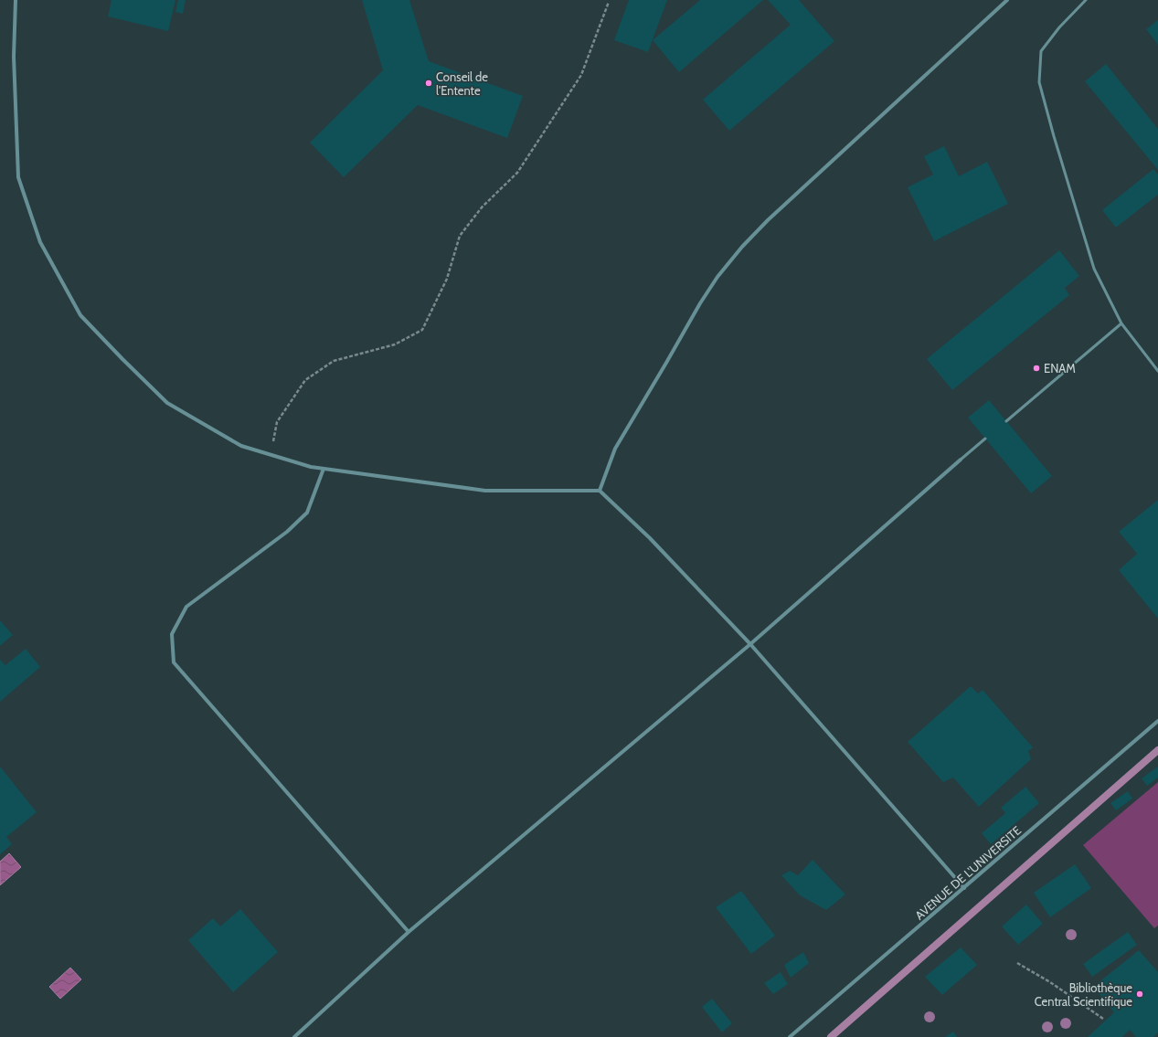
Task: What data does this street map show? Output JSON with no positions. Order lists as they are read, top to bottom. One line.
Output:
{"streets":{"street":["AVENUE DE L'UNIVERSITE"]},"places":["Conseil de l'Entente","ENAM","Bibliothèque Central Scientifique"]}
